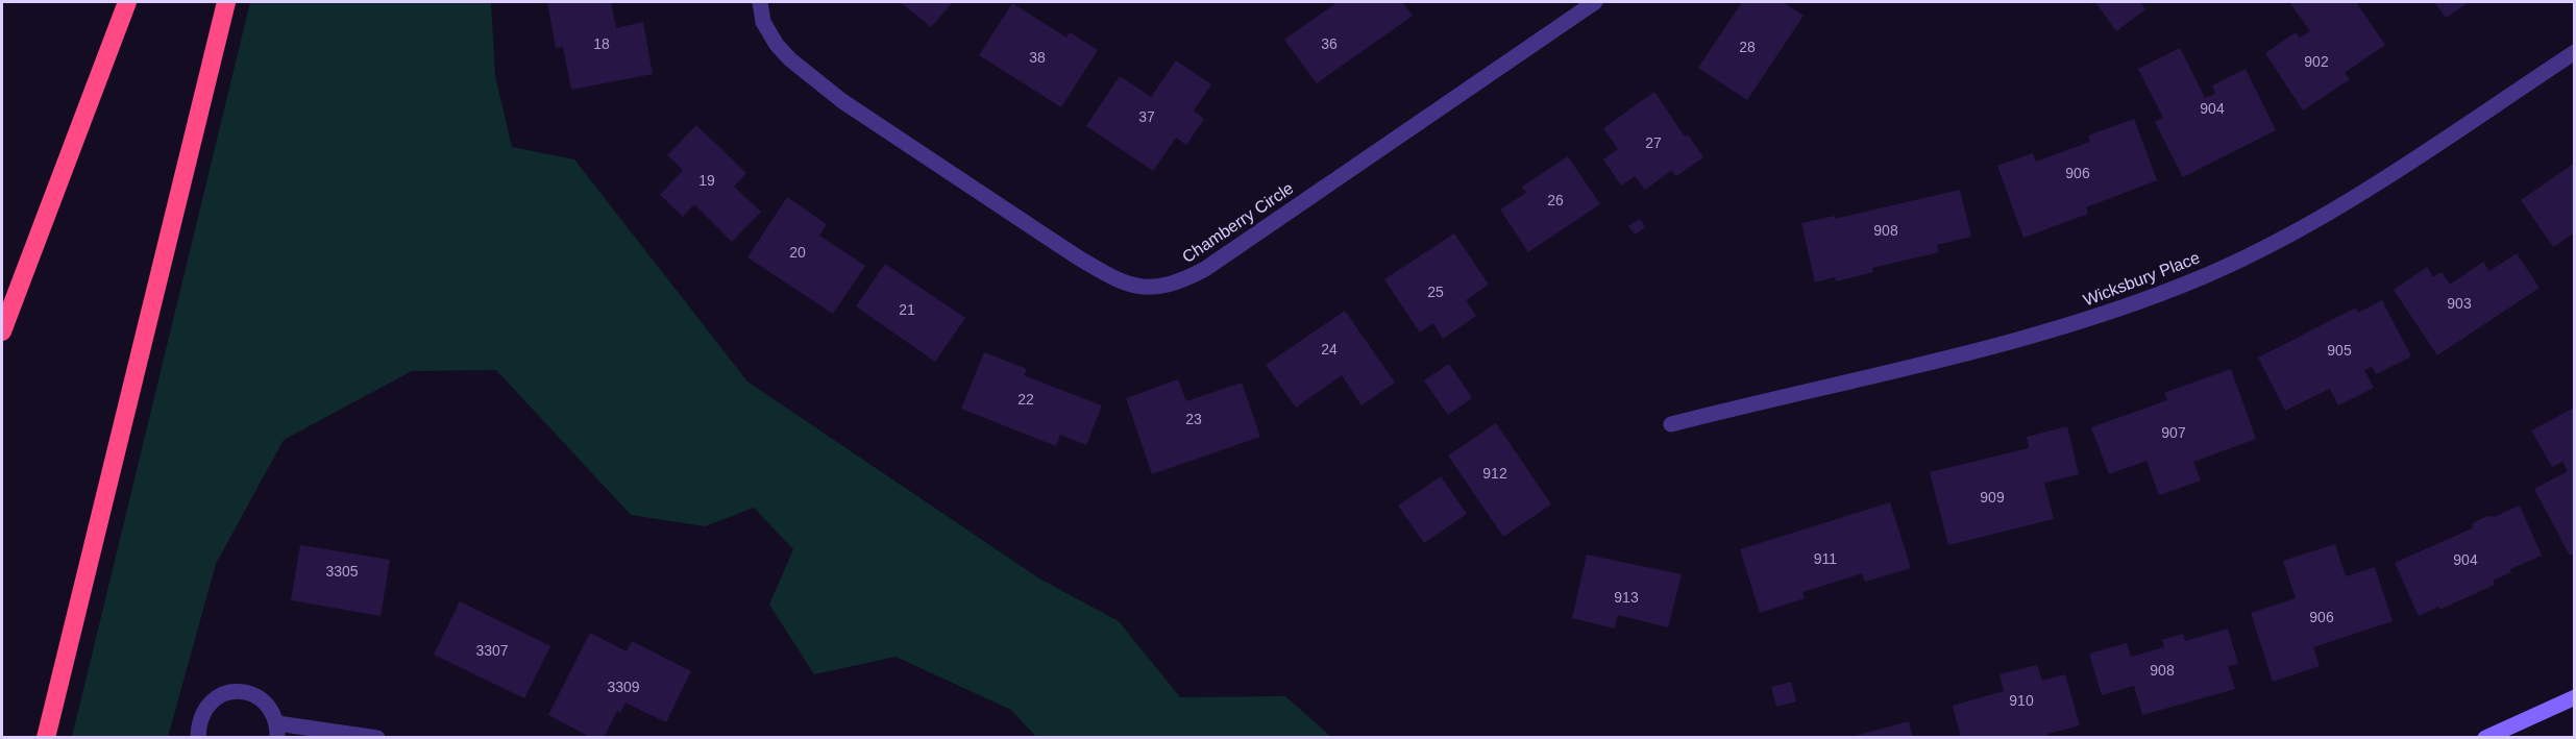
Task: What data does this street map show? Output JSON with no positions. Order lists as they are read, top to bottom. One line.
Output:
{"streets":{"street":["Chamberry Circle","Wicksbury Place"]},"house_numbers":["18","36","28","38","902","904","37","27","906","19","26","908","20","25","903","21","24","905","22","23","907","912","909","911","904","3305","913","906","3307","908","3309","910"]}
